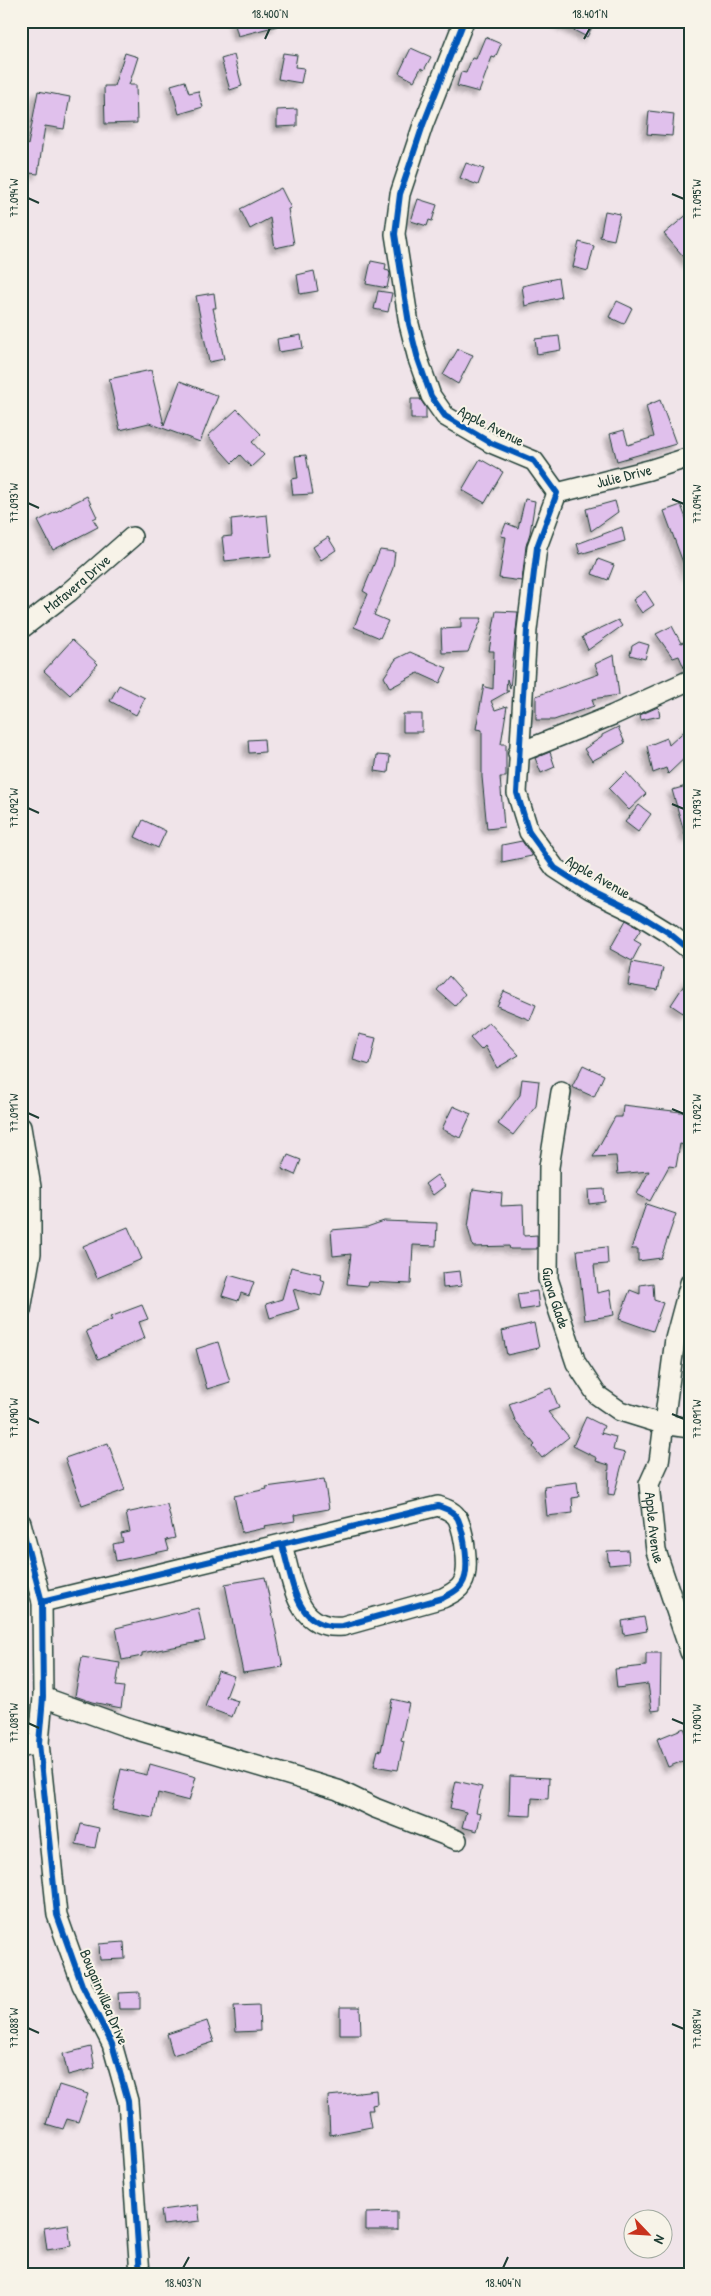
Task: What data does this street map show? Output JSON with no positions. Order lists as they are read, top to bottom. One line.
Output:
{"streets":{"street":["Apple Avenue","Julie Drive","Matavera Drive","Guava Glade","Bougainvillea Drive"]},"crossings":[["Apple Avenue","Julie Drive"],["Apple Avenue","Guava Glade"]],"north":"bottom right","coordinates":["18.400°N","18.401°N","77.094°W","77.095°W","77.093°W","77.092°W","77.091°W","77.090°W","77.089°W","77.088°W","18.403°N","18.404°N"]}
